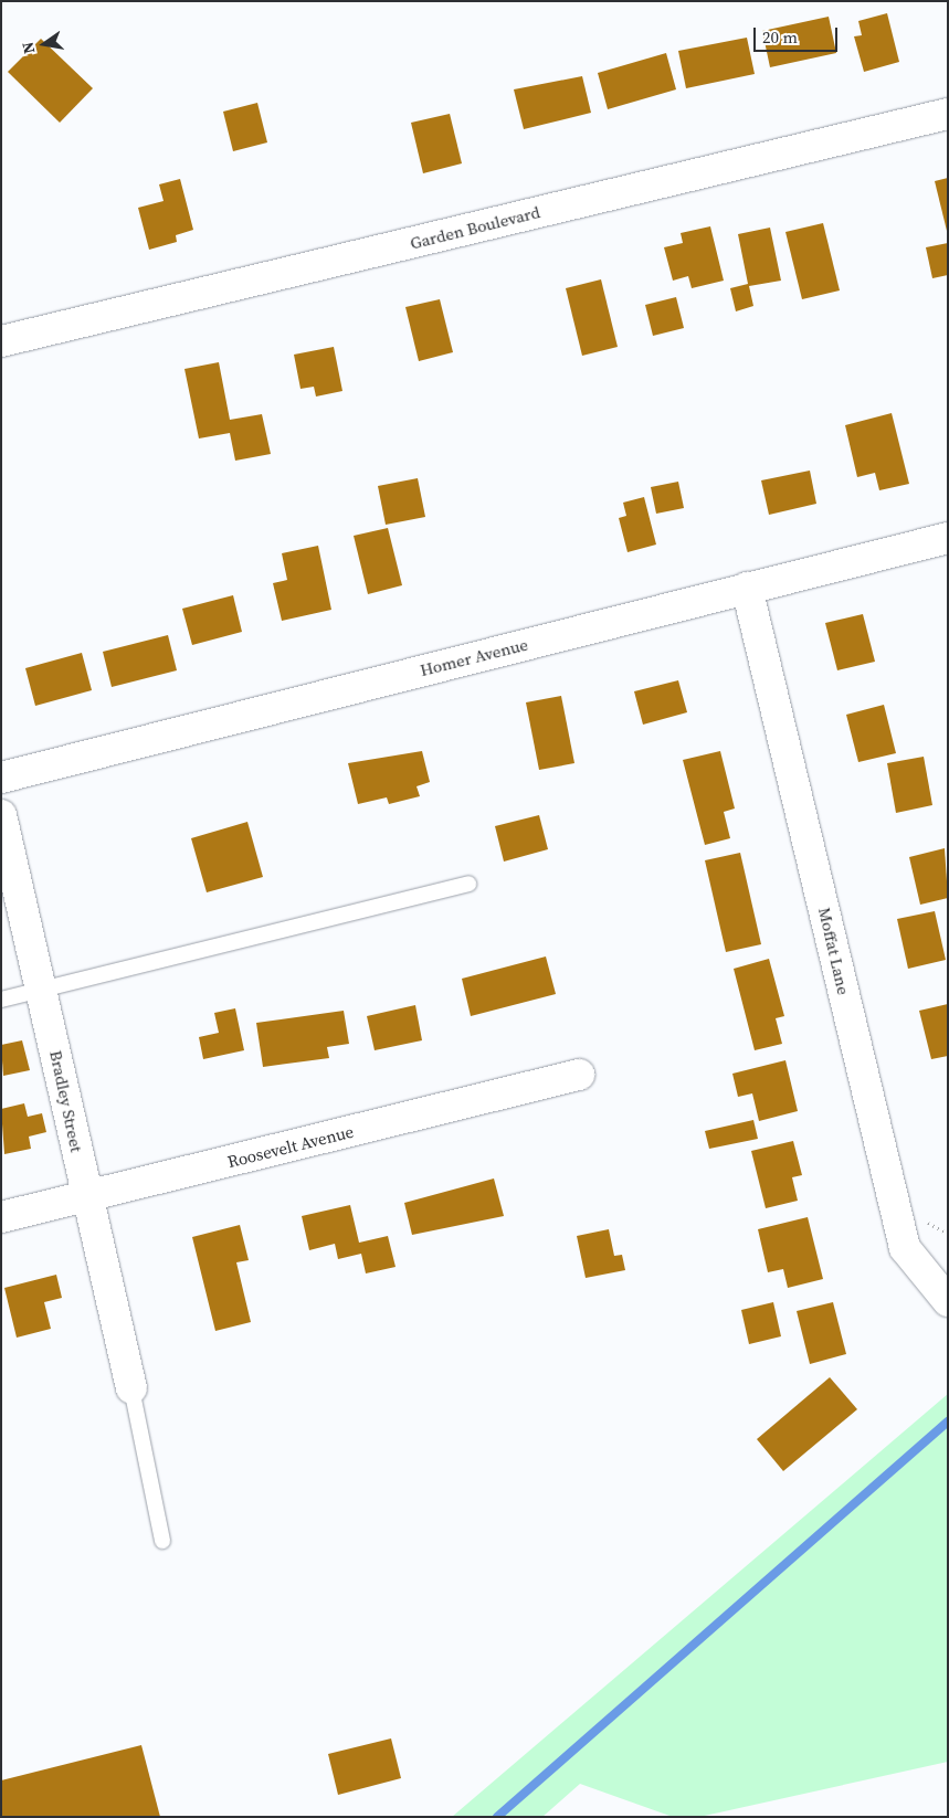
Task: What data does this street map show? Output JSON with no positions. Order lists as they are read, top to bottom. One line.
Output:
{"streets":{"street":["Garden Boulevard","Homer Avenue","Moffat Lane","Bradley Street","Roosevelt Avenue"]},"crossings":[["Homer Avenue","Moffat Lane"],["Bradley Street","Roosevelt Avenue"]],"scale_bar":"20 m","north":"left"}
